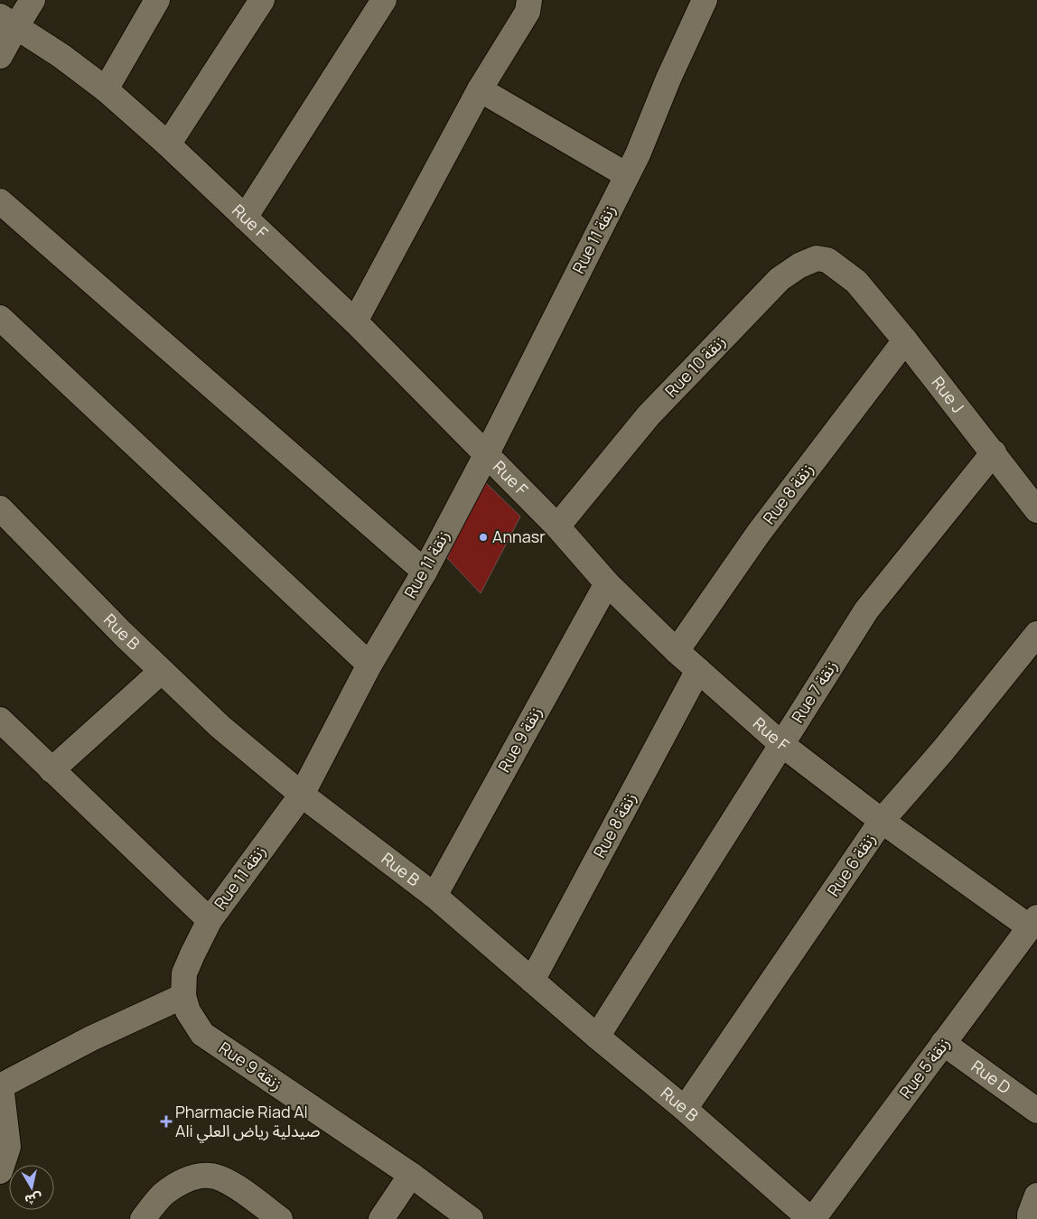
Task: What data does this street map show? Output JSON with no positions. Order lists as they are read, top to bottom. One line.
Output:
{"streets":{"street":["Rue F","Rue 11 زنقة","Rue 10 زنقة","Rue J","Rue 8 زنقة","Rue B","Rue 7 زنقة","Rue 9 زنقة","Rue 6 زنقة","Rue 5 زنقة","Rue D"]},"crossings":[["Rue F","Rue 11 زنقة"],["Rue F","Rue 10 زنقة"],["Rue F","Rue 8 زنقة"],["Rue F","Rue 7 زنقة"],["Rue F","Rue 9 زنقة"],["Rue F","Rue 6 زنقة"],["Rue F","Rue 5 زنقة"],["Rue 11 زنقة","Rue B"],["Rue 11 زنقة","Rue 9 زنقة"],["Rue 10 زنقة","Rue J"],["Rue J","Rue 8 زنقة"],["Rue J","Rue 7 زنقة"],["Rue 8 زنقة","Rue B"],["Rue B","Rue 7 زنقة"],["Rue B","Rue 9 زنقة"],["Rue B","Rue 6 زنقة"],["Rue B","Rue 5 زنقة"],["Rue 5 زنقة","Rue D"]],"places":{"other":["Annasr"],"health":["Pharmacie Riad Al Ali صيدلية رياض العلي"]},"north":"bottom"}
